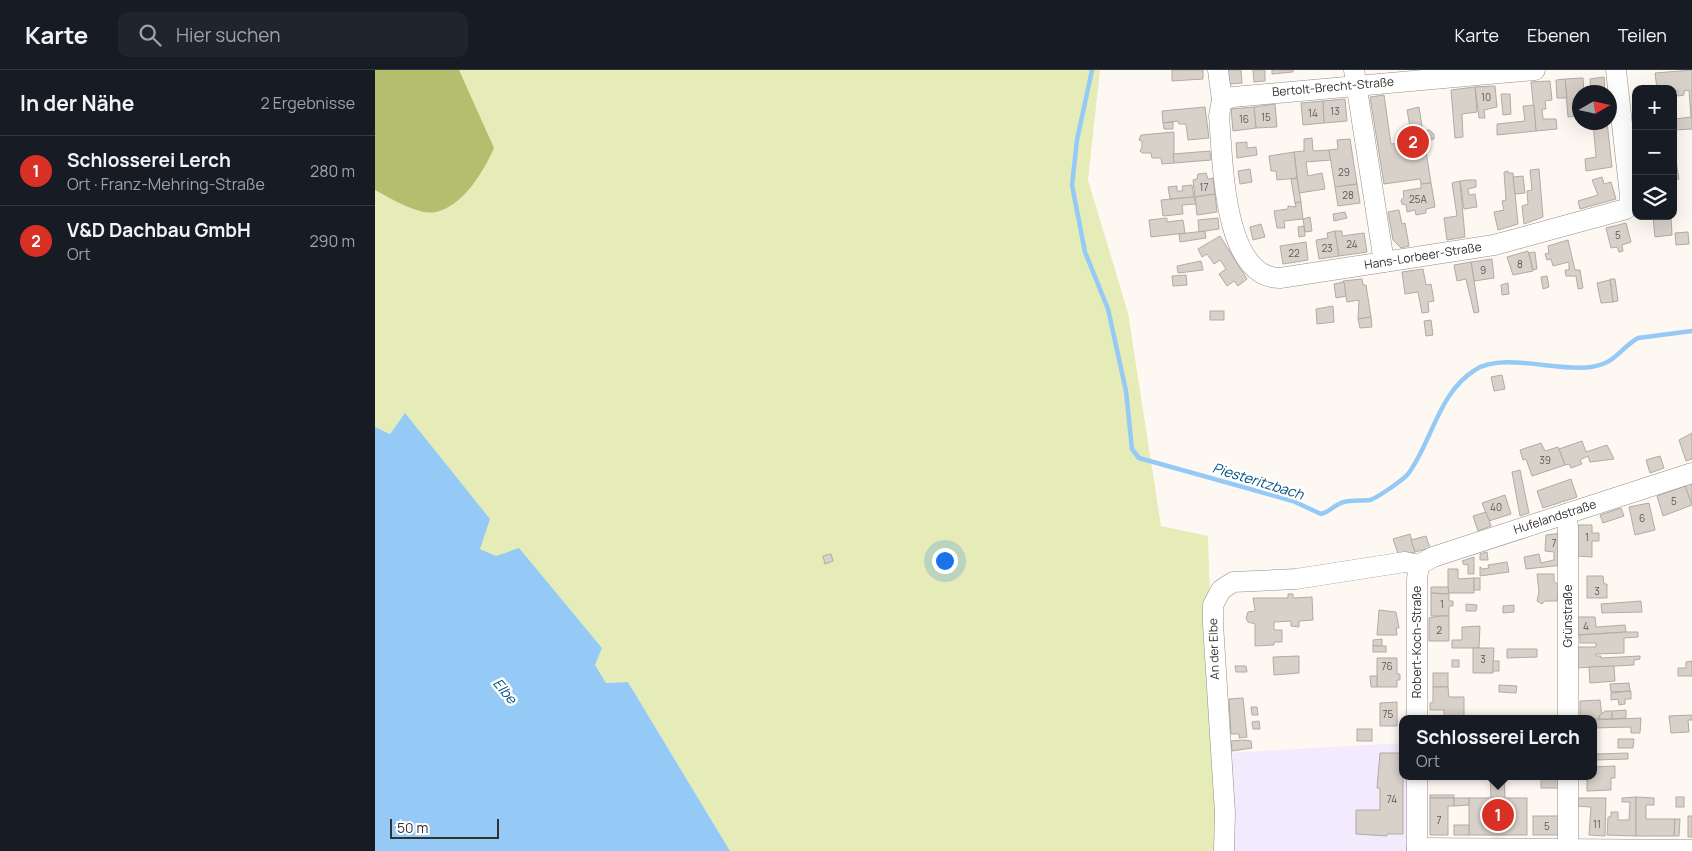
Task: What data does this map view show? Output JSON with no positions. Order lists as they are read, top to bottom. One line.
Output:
{"streets":{"street":["Bertolt-Brecht-Straße","Hans-Lorbeer-Straße","Hufelandstraße","Grünstraße","Robert-Koch-Straße","An der Elbe"]},"crossings":[["Bertolt-Brecht-Straße","Hans-Lorbeer-Straße"],["Hufelandstraße","Grünstraße"],["Hufelandstraße","Robert-Koch-Straße"],["Hufelandstraße","An der Elbe"],["Robert-Koch-Straße","An der Elbe"]],"water":["Piesteritzbach","Elbe"],"house_numbers":["10","13","14","15","16","29","17","28","25A","5","24","23","22","8","9","39","5","40","6","1","7","3","1","4","2","3","76","75","74","7","11","5"],"scale_bar":"50 m","north":"right","page":{"header":"Karte","search":"Hier suchen","nav":["Karte","Ebenen","Teilen"],"heading":["In der Nähe","2 Ergebnisse"],"map_buttons":["+","−"],"pins":["2","1"],"list":[{"mark":"1","name":"Schlosserei Lerch","note":"Ort · Franz-Mehring-Straße","value":"280 m"},{"mark":"2","name":"V&D Dachbau GmbH","note":"Ort","value":"290 m"}],"popup":["Schlosserei Lerch","Ort"],"scale":"50 m"}}
